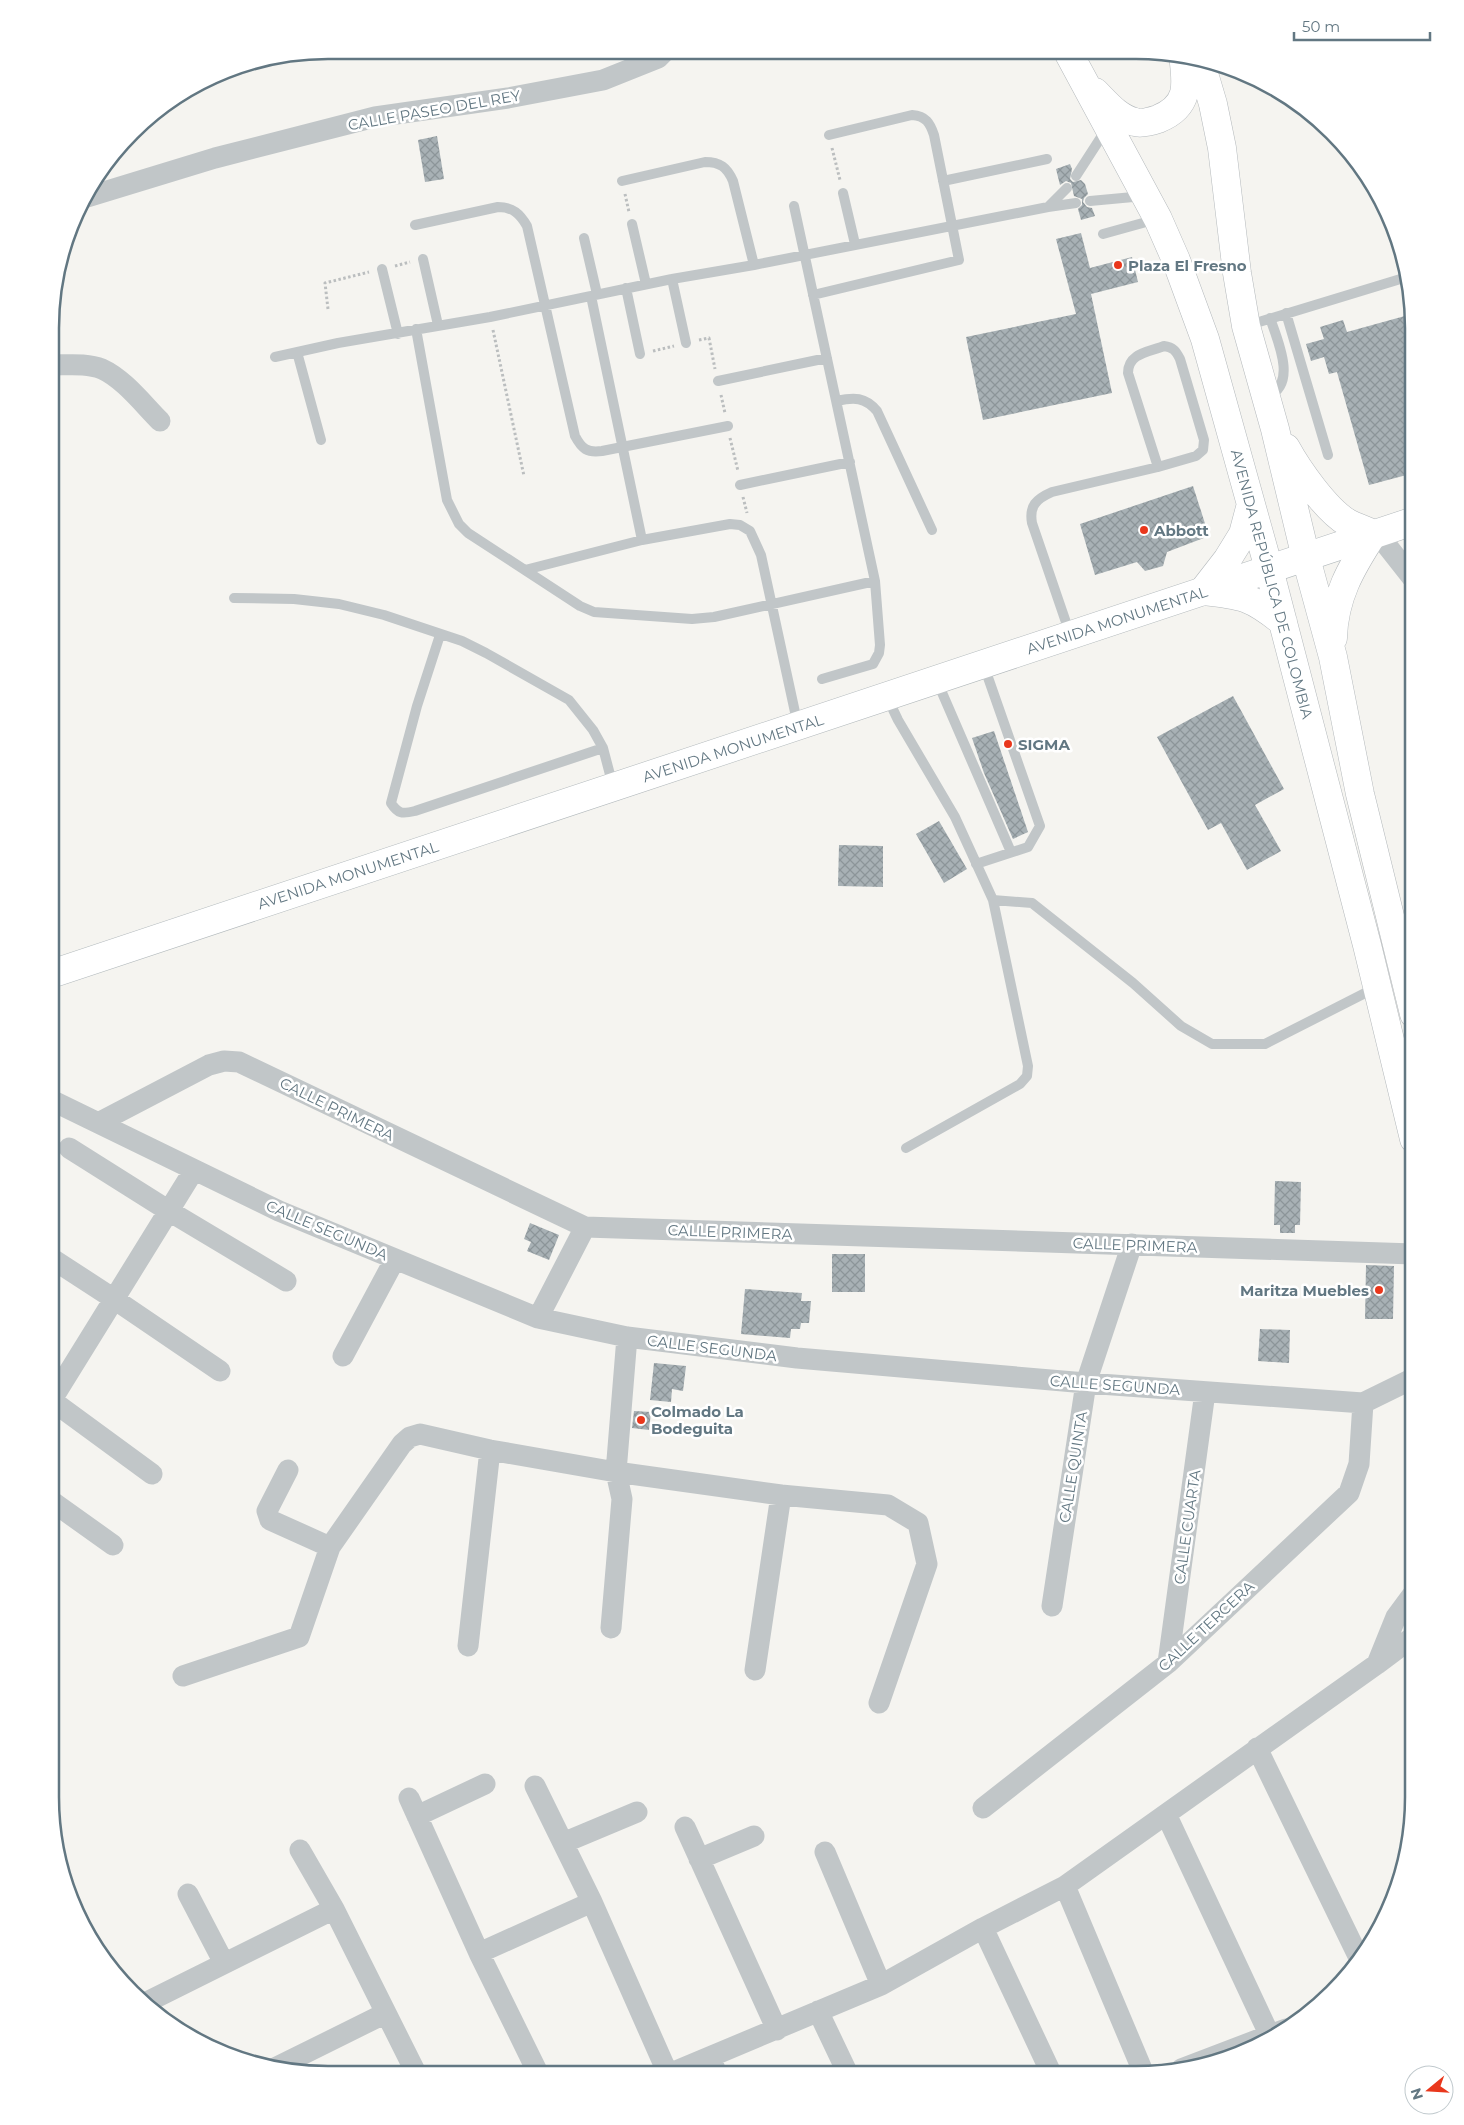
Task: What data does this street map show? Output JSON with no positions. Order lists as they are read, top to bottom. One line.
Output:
{"streets":{"main road":["AVENIDA REPÚBLICA DE COLOMBIA","AVENIDA MONUMENTAL"],"street":["CALLE PASEO DEL REY","CALLE PRIMERA","CALLE SEGUNDA","CALLE QUINTA","CALLE CUARTA","CALLE TERCERA"]},"crossings":[["AVENIDA REPÚBLICA DE COLOMBIA","AVENIDA MONUMENTAL"],["CALLE PRIMERA","CALLE SEGUNDA"],["CALLE PRIMERA","CALLE QUINTA"],["CALLE SEGUNDA","CALLE QUINTA"],["CALLE SEGUNDA","CALLE CUARTA"],["CALLE SEGUNDA","CALLE TERCERA"],["CALLE CUARTA","CALLE TERCERA"]],"places":["Plaza El Fresno","Abbott","SIGMA","Maritza Muebles","Colmado La Bodeguita"],"scale_bar":"50 m","north":"left"}
